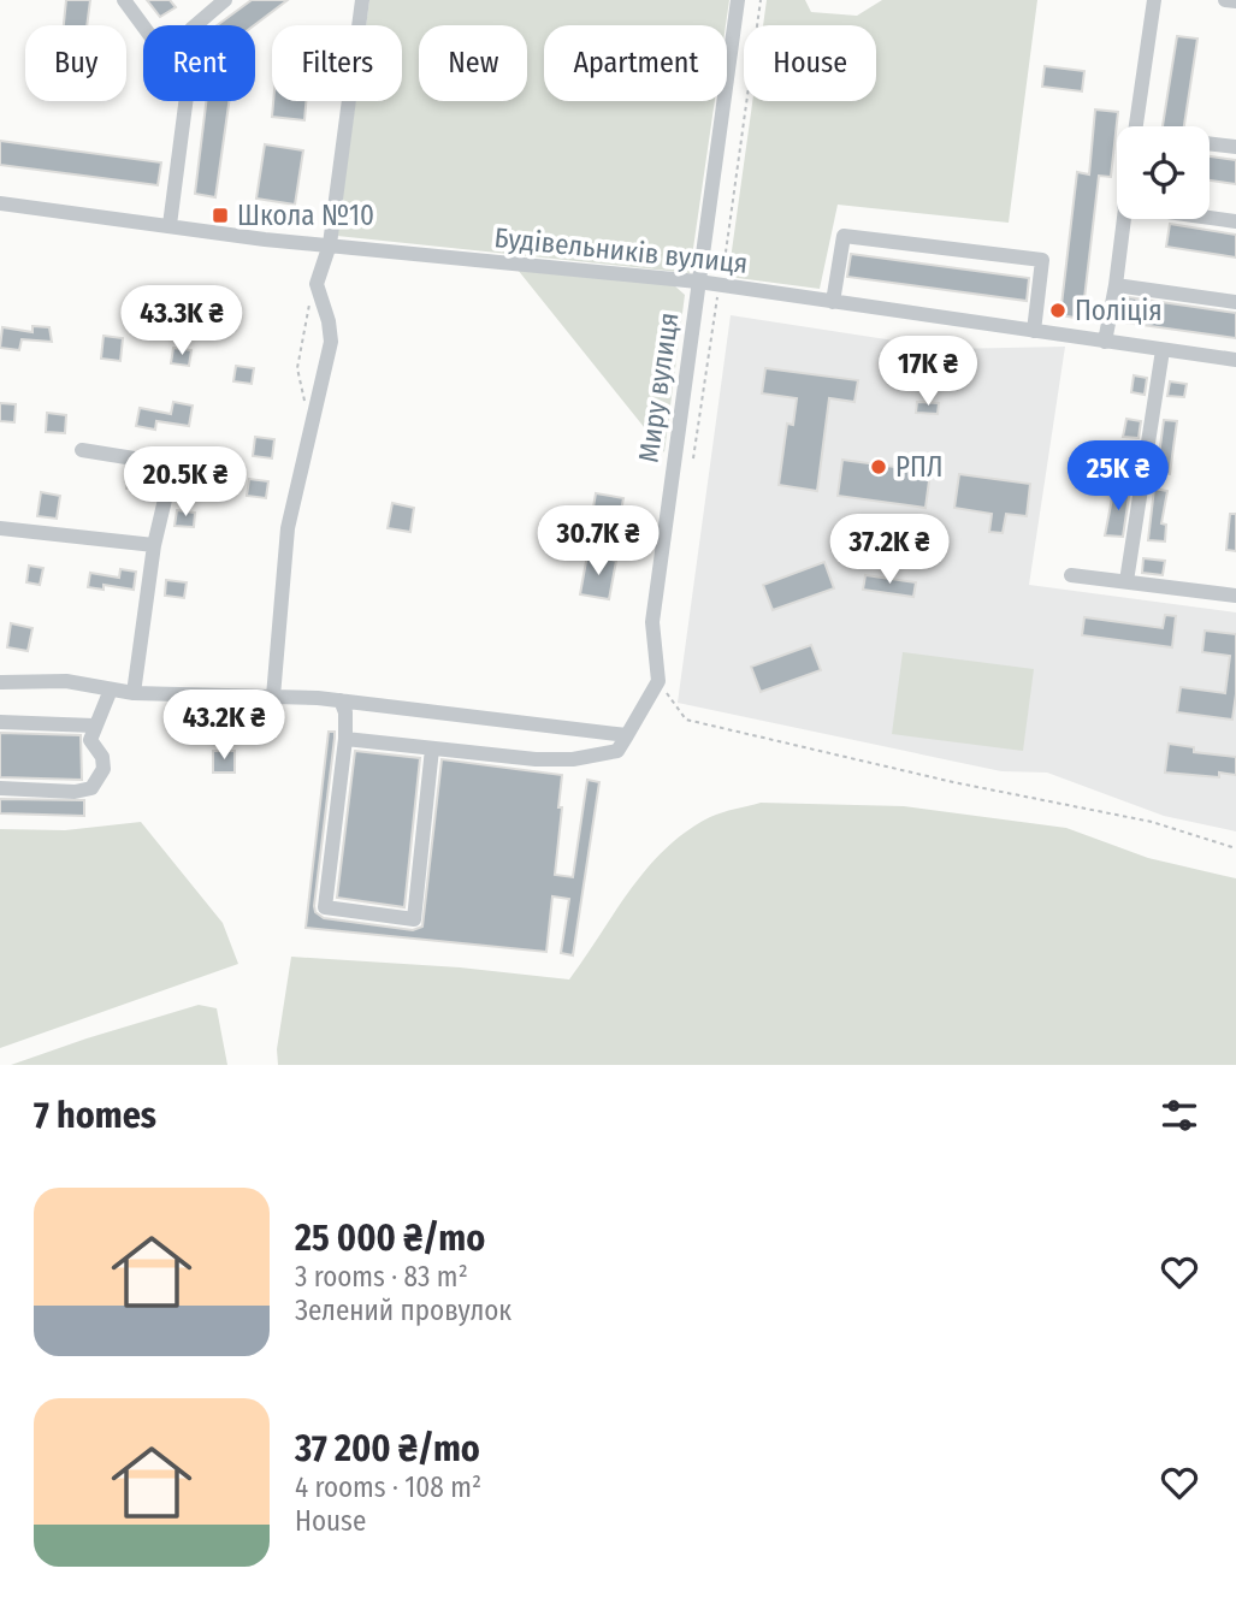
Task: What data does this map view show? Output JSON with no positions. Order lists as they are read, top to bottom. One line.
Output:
{"streets":{"street":["Будівельників вулиця","Миру вулиця"]},"crossings":[["Будівельників вулиця","Миру вулиця"]],"places":{"transit":["Школа №10"],"other":["Поліція","РПЛ"]},"page":{"chip":["Buy","Rent","Filters","New","Apartment","House"],"price":["43.3K ₴","17K ₴","25K ₴","20.5K ₴","30.7K ₴","37.2K ₴","43.2K ₴"],"heading":"7 homes","list":[{"name":"25 000 ₴/mo","note":"3 rooms · 83 m² · Зелений провулок"},{"name":"37 200 ₴/mo","note":"4 rooms · 108 m² · House"}]}}
